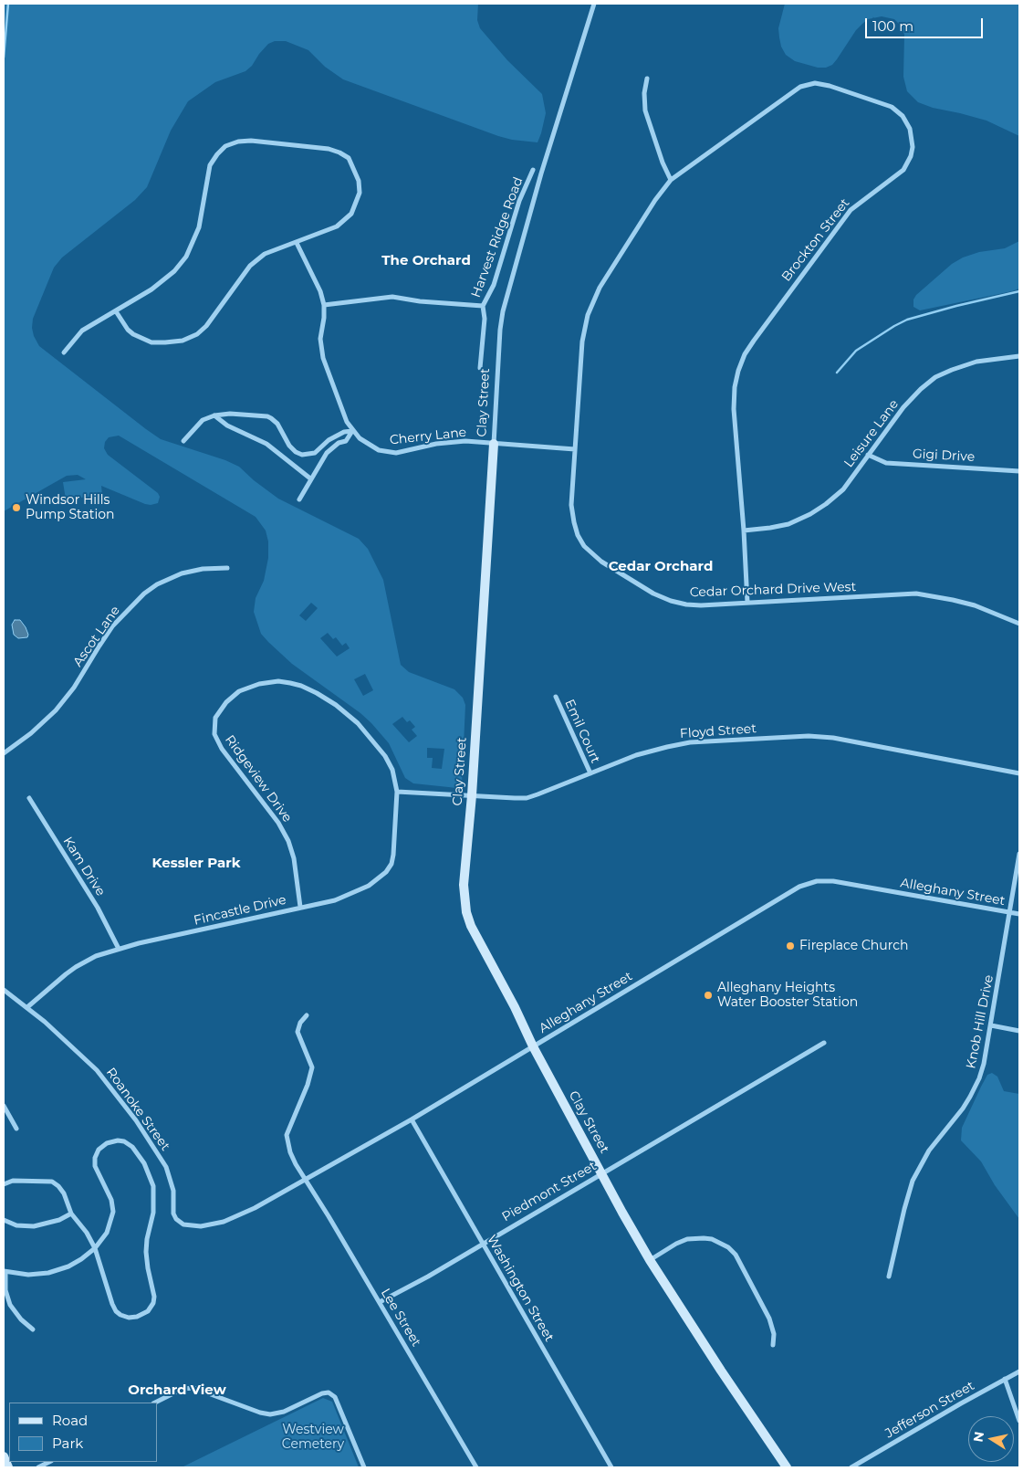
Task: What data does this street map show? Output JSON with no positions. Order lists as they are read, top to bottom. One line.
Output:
{"streets":{"street":["Harvest Ridge Road","Brockton Street","Clay Street","Leisure Lane","Cherry Lane","Gigi Drive","Cedar Orchard Drive West","Ascot Lane","Emil Court","Floyd Street","Ridgeview Drive","Kam Drive","Alleghany Street","Fincastle Drive","Knob Hill Drive","Roanoke Street","Piedmont Street","Washington Street","Lee Street","Jefferson Street"]},"crossings":[["Brockton Street","Leisure Lane"],["Brockton Street","Cherry Lane"],["Brockton Street","Cedar Orchard Drive West"],["Clay Street","Cherry Lane"],["Clay Street","Floyd Street"],["Clay Street","Alleghany Street"],["Clay Street","Piedmont Street"],["Leisure Lane","Gigi Drive"],["Cherry Lane","Cedar Orchard Drive West"],["Emil Court","Floyd Street"],["Floyd Street","Ridgeview Drive"],["Floyd Street","Fincastle Drive"],["Ridgeview Drive","Fincastle Drive"],["Kam Drive","Fincastle Drive"],["Alleghany Street","Knob Hill Drive"],["Alleghany Street","Roanoke Street"],["Alleghany Street","Washington Street"],["Alleghany Street","Lee Street"],["Fincastle Drive","Roanoke Street"],["Piedmont Street","Washington Street"],["Piedmont Street","Lee Street"]],"districts":["The Orchard","Cedar Orchard","Kessler Park","Orchard View"],"parks":["Westview Cemetery"],"places":["Windsor Hills Pump Station","Fireplace Church","Alleghany Heights Water Booster Station"],"legend":["Road","Park"],"scale_bar":"100 m","north":"left"}
